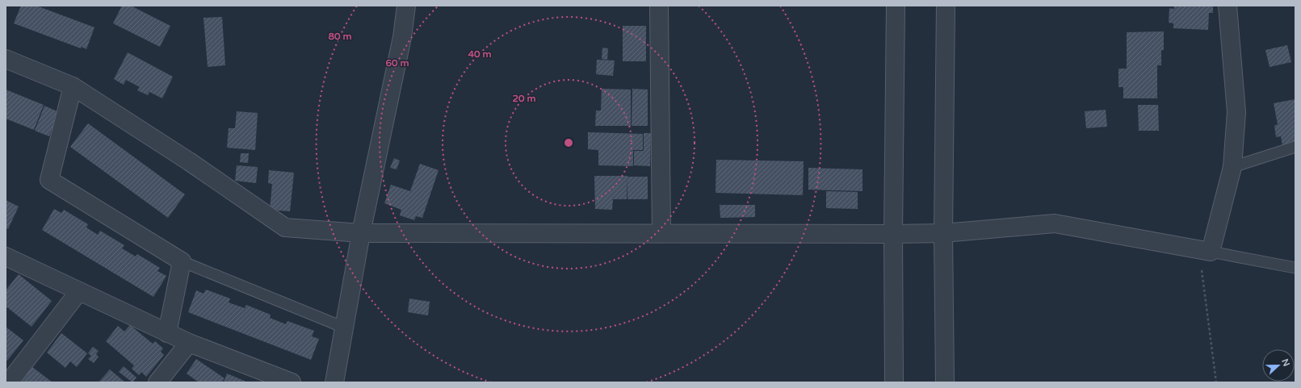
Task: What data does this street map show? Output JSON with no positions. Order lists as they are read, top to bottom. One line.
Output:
{"north":"right","rings":["80 m","40 m","60 m","20 m"]}
